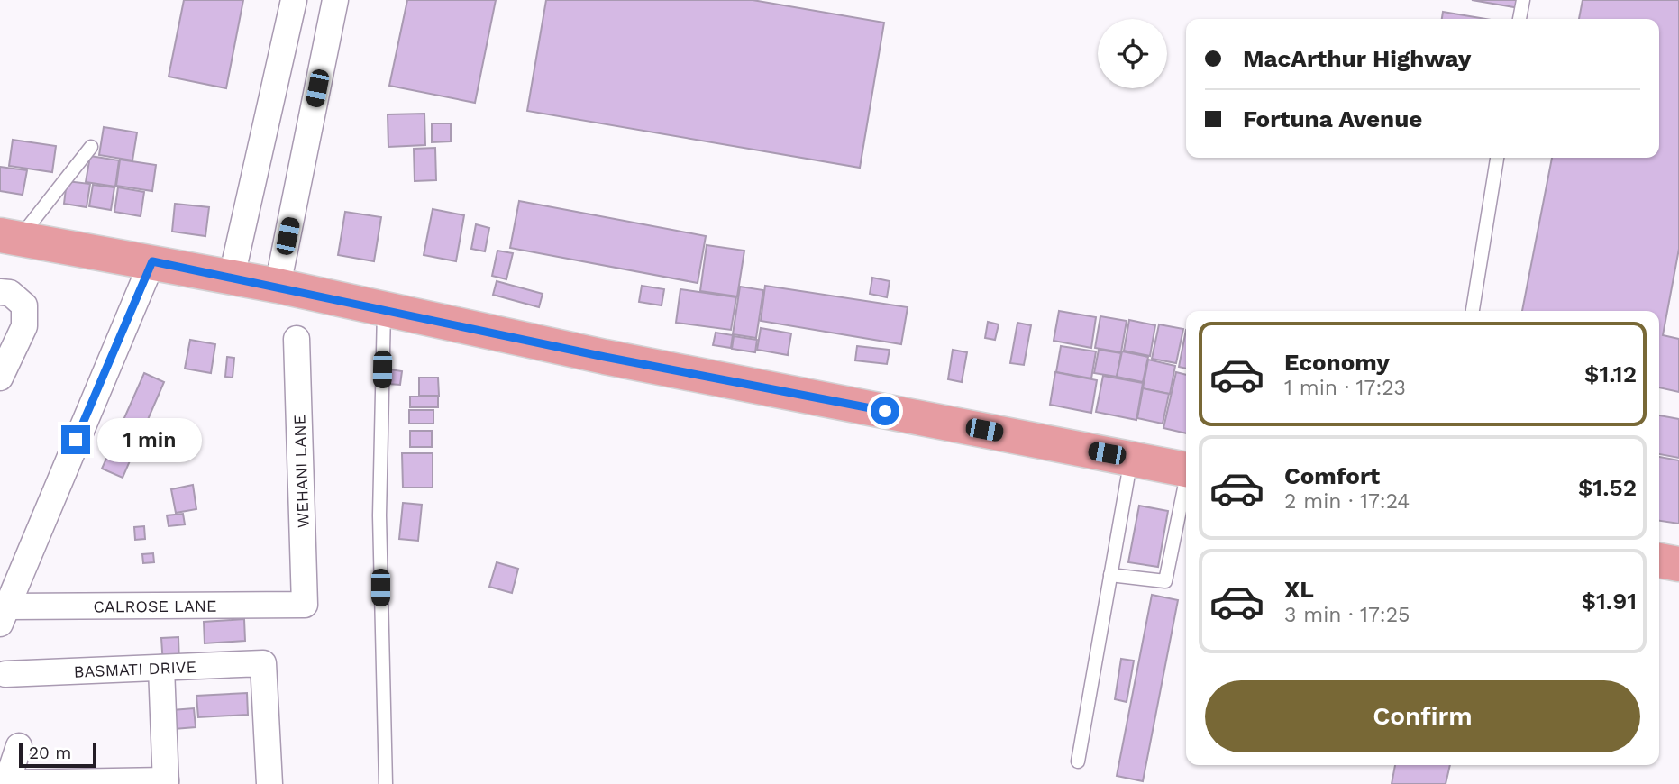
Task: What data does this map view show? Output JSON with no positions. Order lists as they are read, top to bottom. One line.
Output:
{"streets":{"street":["WEHANI LANE","CALROSE LANE","BASMATI DRIVE"]},"crossings":[["WEHANI LANE","CALROSE LANE"]],"scale_bar":"20 m","page":{"banner":["MacArthur Highway","Fortuna Avenue"],"list":[{"name":"Economy","note":"1 min · 17:23","value":"$1.12"},{"name":"Comfort","note":"2 min · 17:24","value":"$1.52"},{"name":"XL","note":"3 min · 17:25","value":"$1.91"}],"bubble":"1 min","buttons":"Confirm","scale":"20 m"}}
